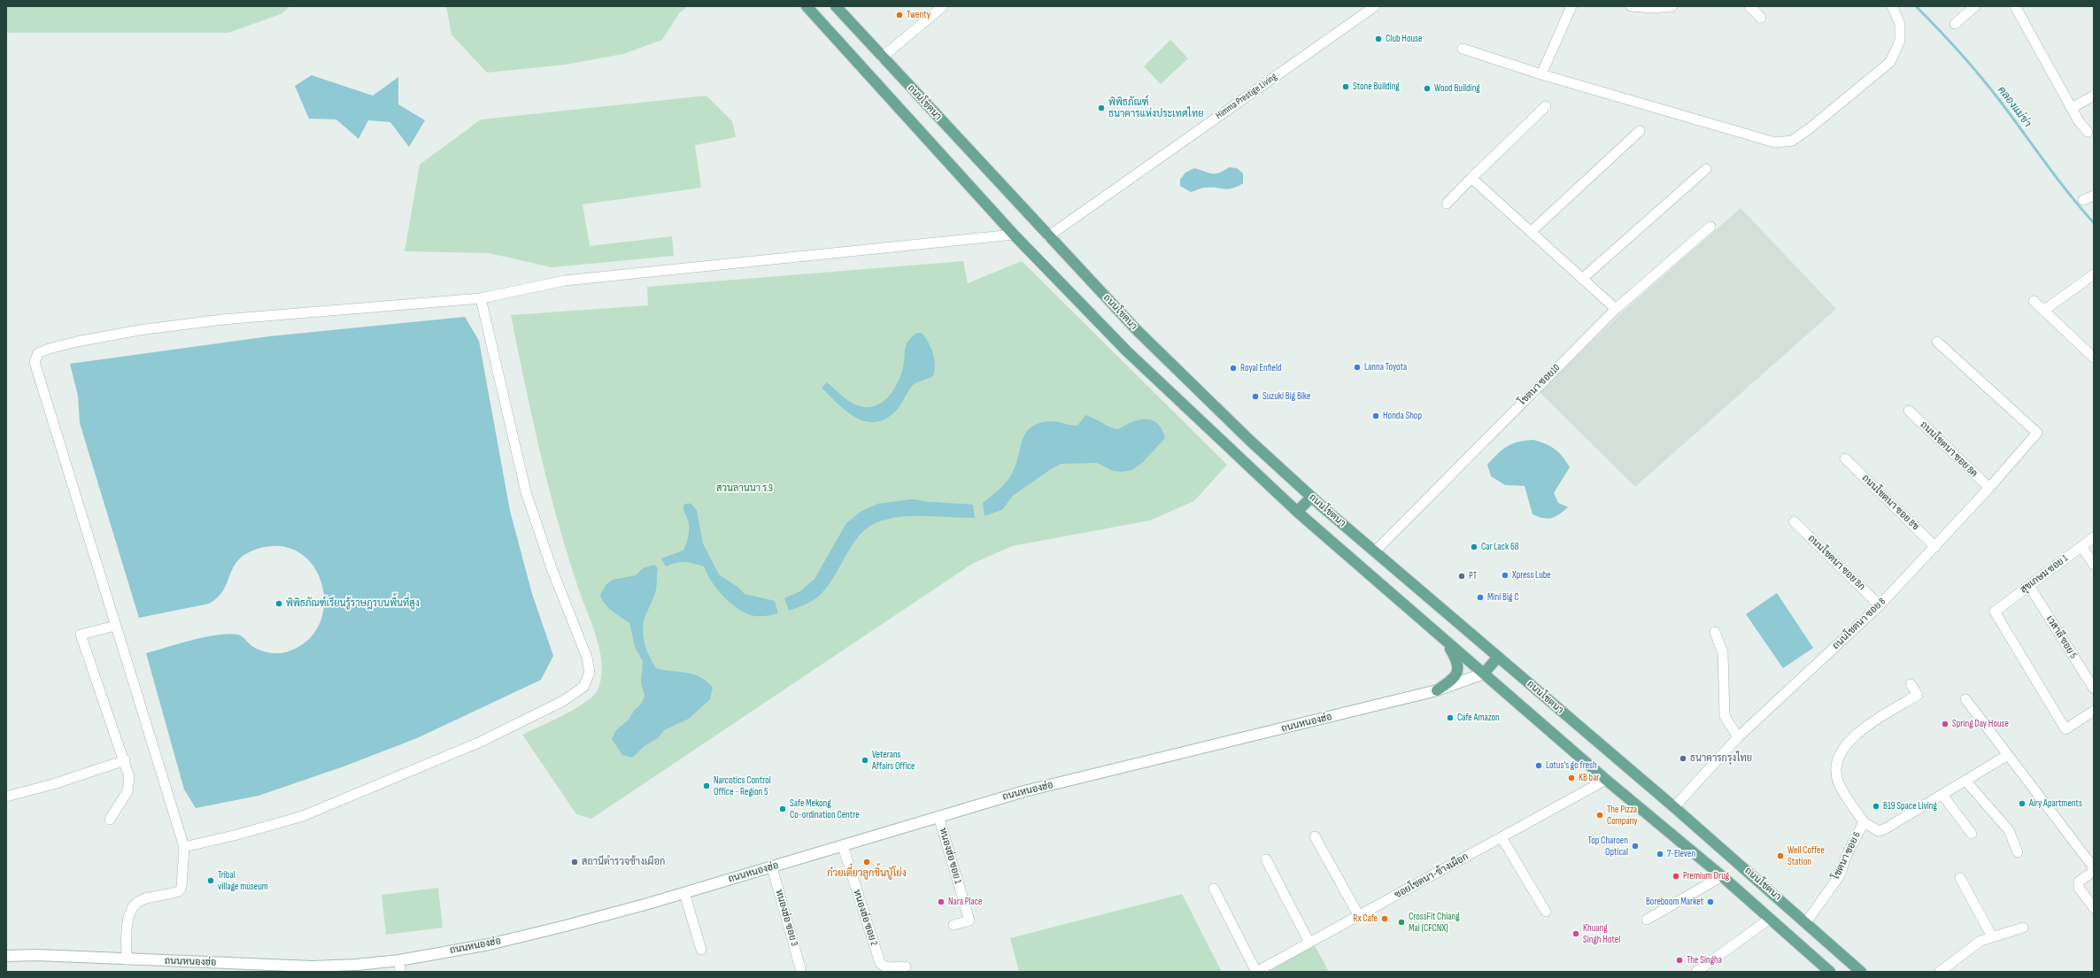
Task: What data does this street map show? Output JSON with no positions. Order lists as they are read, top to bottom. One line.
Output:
{"streets":{"main road":["ถนนโชตนา","ถนนหนองฮ่อ"],"street":["Himma Prestige Living","โชตนา ซอย10","ถนนโชตนา ซอย 8ค","ถนนโชตนา ซอย 8ข","ถนนโชตนา ซอย 8ก","สุขเกษม ซอย 1","ถนนโชตนา ซอย 8","เวสาลี ซอย 5","หนองฮ่อ ซอย 1","โชตนา ซอย 6","ซอยโชตนา-ช้างเผือก","หนองฮ่อ ซอย 3","หนองฮ่อ ซอย 2"]},"crossings":[["Himma Prestige Living","ถนนโชตนา"],["ถนนโชตนา","โชตนา ซอย10"],["ถนนโชตนา","ถนนโชตนา ซอย 8"],["ถนนโชตนา","โชตนา ซอย 6"],["ถนนโชตนา ซอย 8ค","ถนนโชตนา ซอย 8"],["ถนนโชตนา ซอย 8ข","ถนนโชตนา ซอย 8"],["ถนนโชตนา ซอย 8ก","ถนนโชตนา ซอย 8"],["สุขเกษม ซอย 1","เวสาลี ซอย 5"],["ถนนหนองฮ่อ","หนองฮ่อ ซอย 1"],["ถนนหนองฮ่อ","หนองฮ่อ ซอย 3"],["ถนนหนองฮ่อ","หนองฮ่อ ซอย 2"]],"water":["คลองแม่ข่า"],"parks":["สวนลานนา ร.9"],"places":["Twenty","Club House","Stone Building","Wood Building","พิพิธภัณฑ์ ธนาคารแห่งประเทศไทย","Lanna Toyota","Royal Enfield","Suzuki Big Bike","Honda Shop","Car Lack 68","Xpress Lube","PT","Mini Big C","พิพิธภัณฑ์เรียนรู้ราษฎรบนพื้นที่สูง","Cafe Amazon","Spring Day House","ธนาคารกรุงไทย","Veterans Affairs Office","Lotus's go fresh","KB bar","Narcotics Control Office - Region 5","Airy Apartments","B19 Space Living","Safe Mekong Co-ordination Centre","The Pizza Company","Top Charoen Optical","7-Eleven","Well Coffee Station","สถานีตำรวจช้างเผือก","ก๋วยเตี๋ยวลูกชิ้นปู่โย่ง","Premium Drug","Tribal village museum","Nara Place","Boreboom Market","Rx Cafe","CrossFit Chiang Mai (CFCNX)","Khuang Singh Hotel","The Singha"]}
